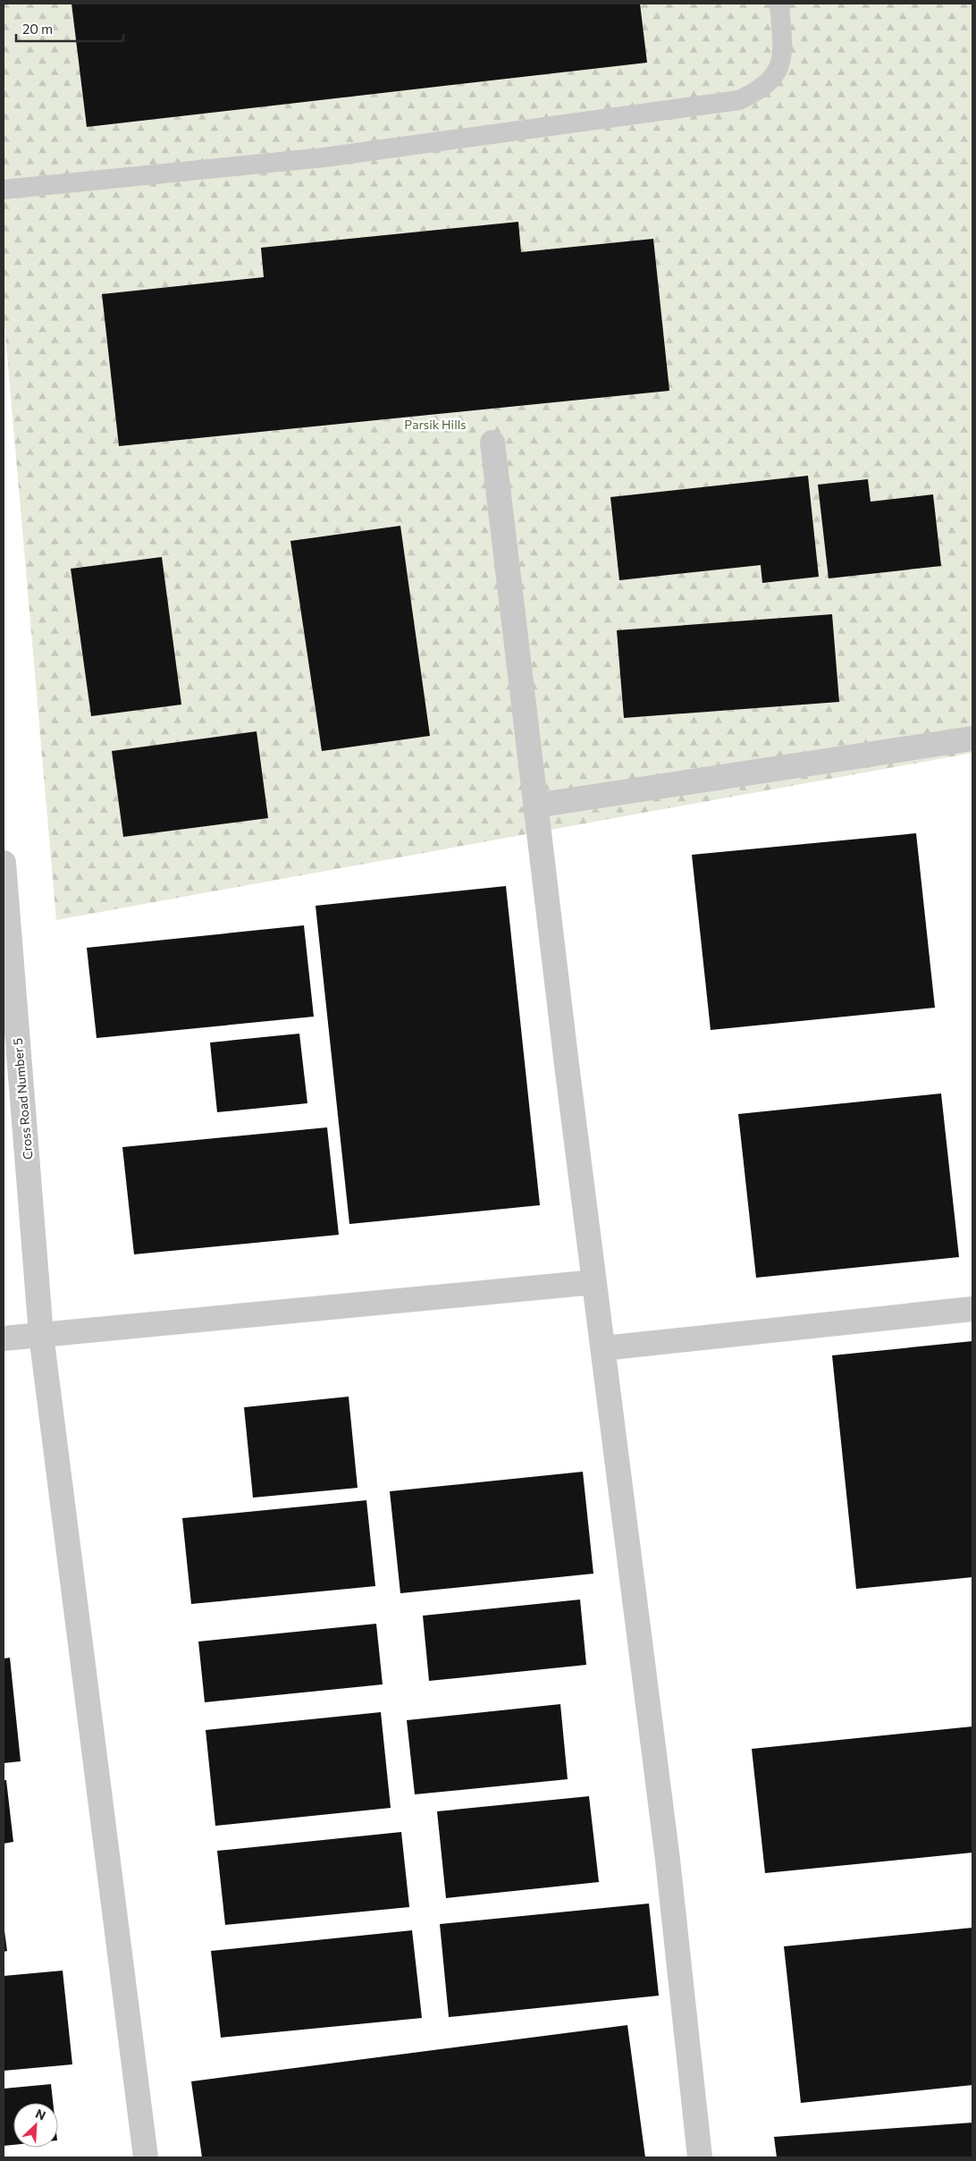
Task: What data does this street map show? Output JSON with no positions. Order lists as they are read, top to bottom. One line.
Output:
{"streets":{"street":["Cross Road Number 5"]},"parks":["Parsik Hills"],"scale_bar":"20 m","north":"top right"}
